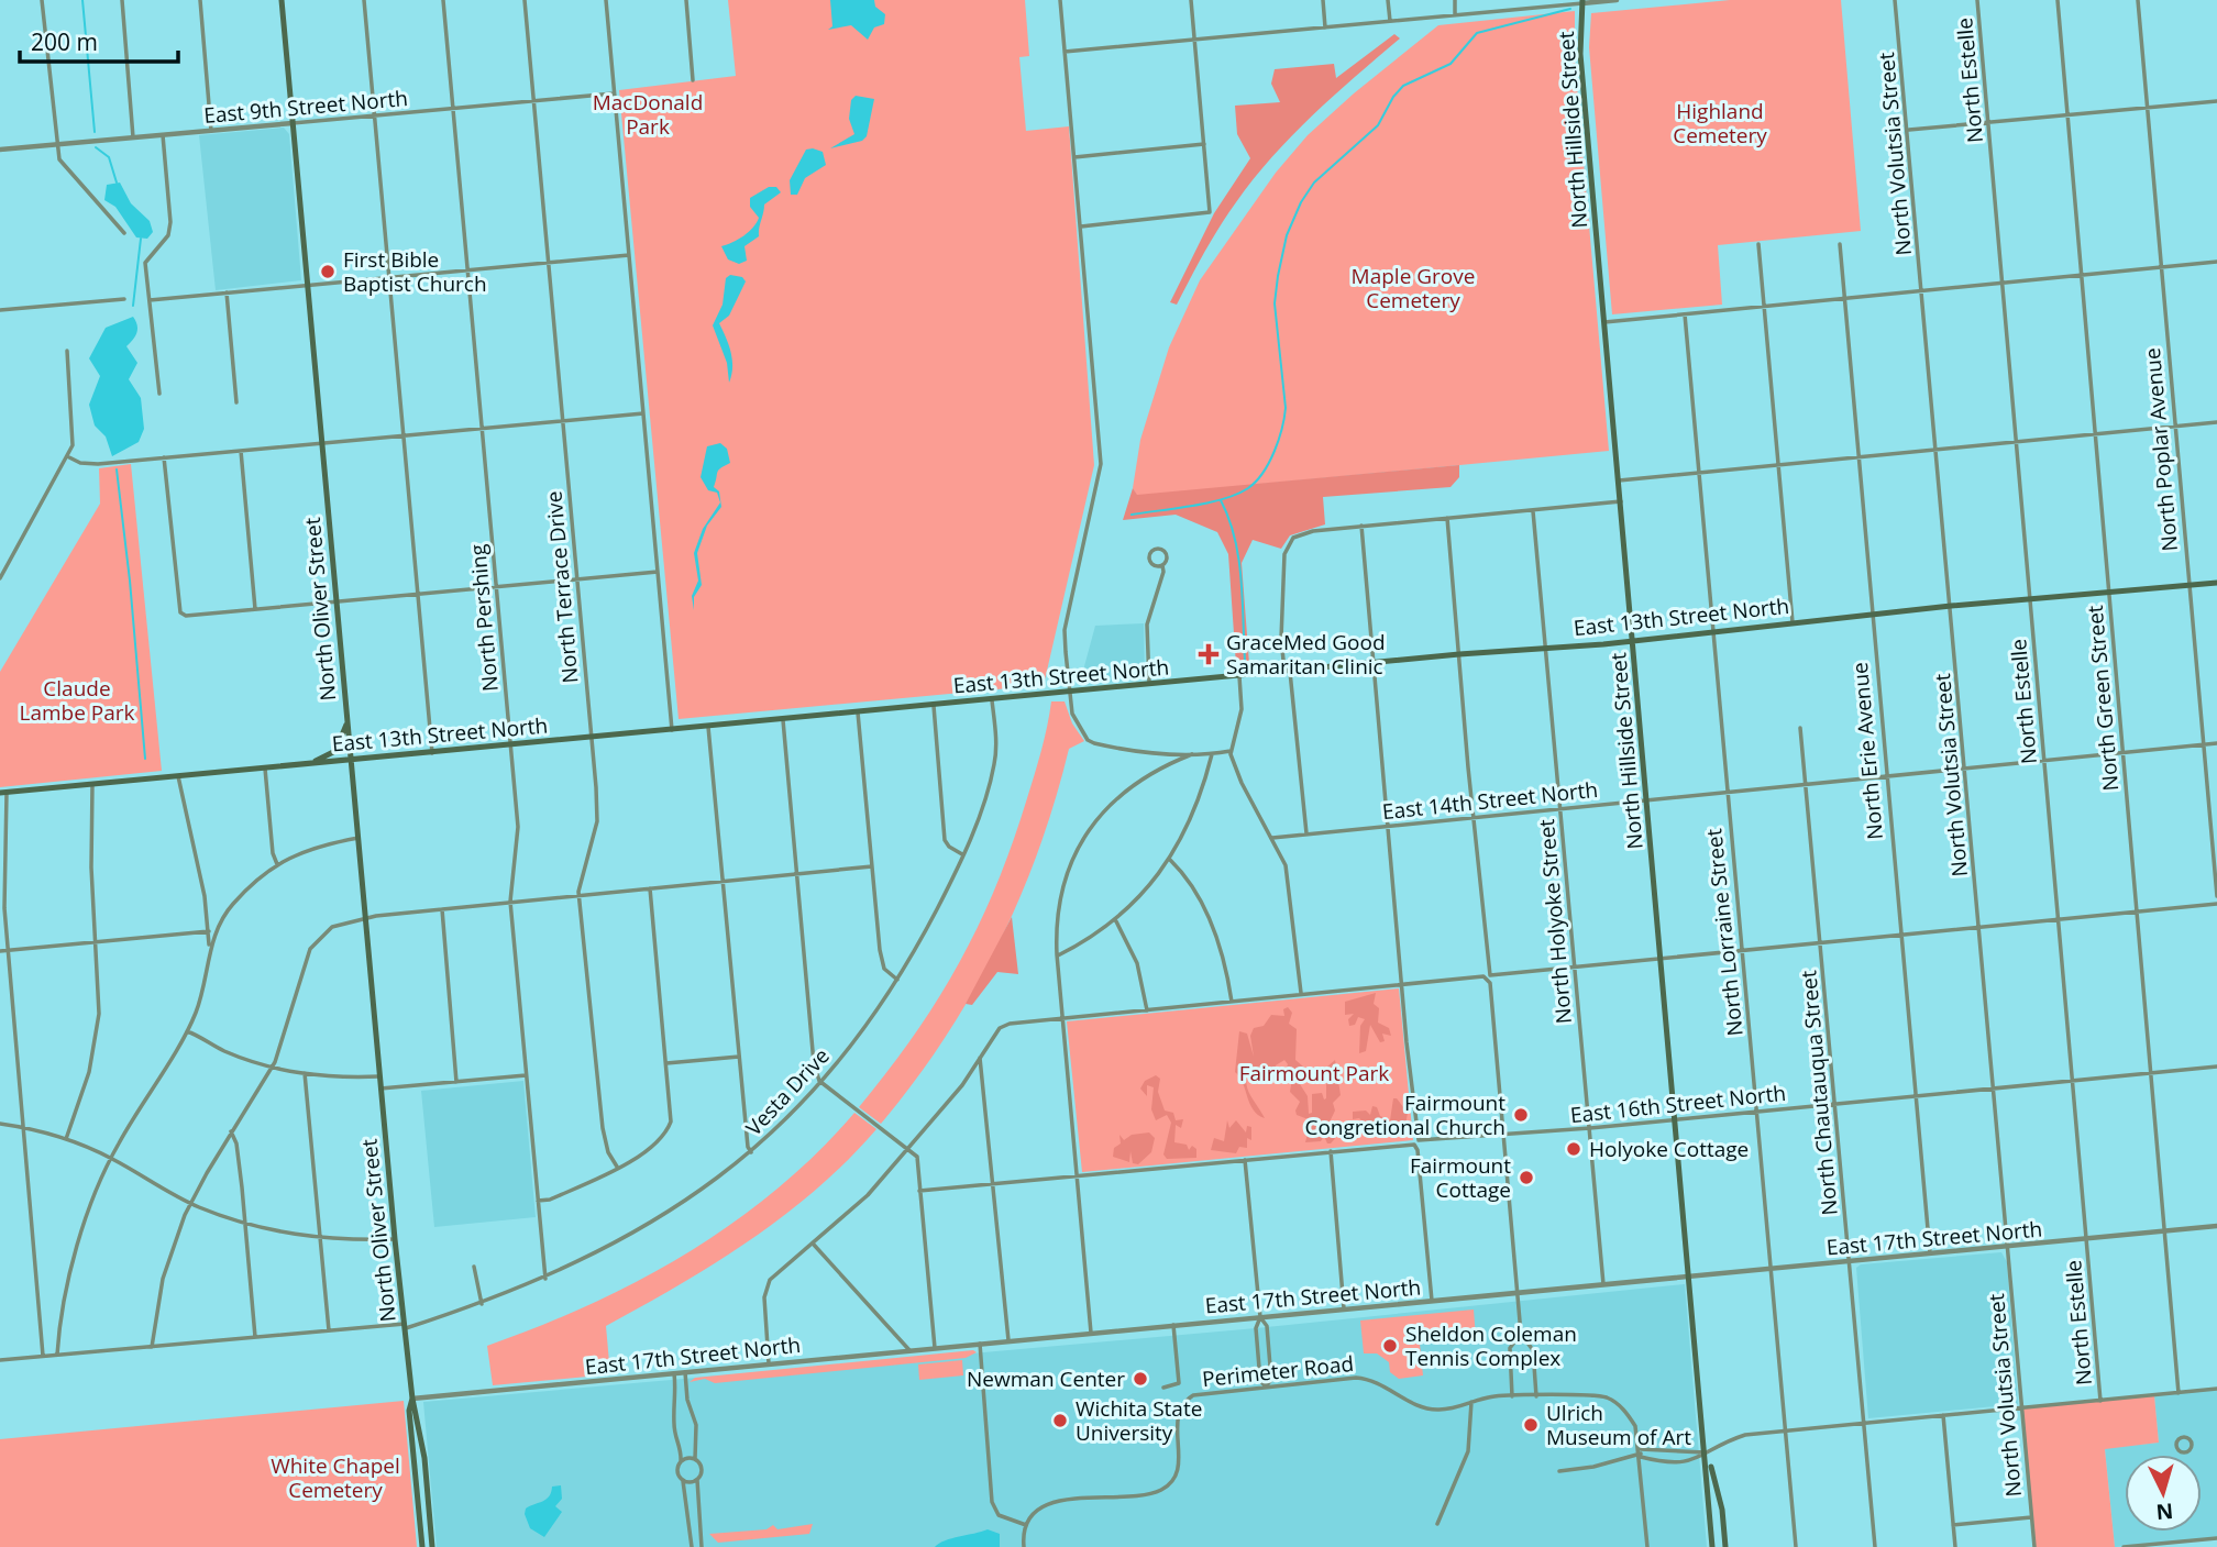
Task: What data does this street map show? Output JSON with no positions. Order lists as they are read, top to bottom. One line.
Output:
{"streets":{"main road":["North Hillside Street","North Oliver Street","East 13th Street North"],"street":["North Estelle","East 9th Street North","North Volutsia Street","North Poplar Avenue","North Terrace Drive","North Pershing","North Green Street","North Erie Avenue","East 14th Street North","North Holyoke Street","North Lorraine Street","Vesta Drive","North Chautauqua Street","East 16th Street North","East 17th Street North","Perimeter Road"]},"crossings":[["North Estelle","East 13th Street North"],["North Estelle","East 14th Street North"],["North Estelle","East 16th Street North"],["North Estelle","East 17th Street North"],["East 9th Street North","North Terrace Drive"],["East 9th Street North","North Oliver Street"],["East 9th Street North","North Pershing"],["North Hillside Street","East 13th Street North"],["North Hillside Street","East 14th Street North"],["North Hillside Street","East 16th Street North"],["North Hillside Street","East 17th Street North"],["North Volutsia Street","East 13th Street North"],["North Volutsia Street","East 14th Street North"],["North Volutsia Street","East 16th Street North"],["North Volutsia Street","East 17th Street North"],["North Poplar Avenue","East 13th Street North"],["North Poplar Avenue","East 14th Street North"],["North Terrace Drive","East 13th Street North"],["North Oliver Street","East 13th Street North"],["North Oliver Street","Vesta Drive"],["North Oliver Street","East 17th Street North"],["East 13th Street North","North Pershing"],["East 13th Street North","North Green Street"],["East 13th Street North","North Erie Avenue"],["East 13th Street North","North Holyoke Street"],["East 13th Street North","North Lorraine Street"],["East 13th Street North","Vesta Drive"],["North Pershing","Vesta Drive"],["North Green Street","East 14th Street North"],["North Green Street","East 16th Street North"],["North Green Street","East 17th Street North"],["North Erie Avenue","East 14th Street North"],["North Erie Avenue","East 16th Street North"],["North Erie Avenue","East 17th Street North"],["East 14th Street North","North Holyoke Street"],["East 14th Street North","North Lorraine Street"],["East 14th Street North","North Chautauqua Street"],["North Holyoke Street","East 16th Street North"],["North Holyoke Street","East 17th Street North"],["North Lorraine Street","East 16th Street North"],["North Lorraine Street","East 17th Street North"],["North Chautauqua Street","East 16th Street North"],["North Chautauqua Street","East 17th Street North"]],"parks":["MacDonald Park","Highland Cemetery","Maple Grove Cemetery","Claude Lambe Park","Fairmount Park","White Chapel Cemetery"],"places":{"other":["First Bible Baptist Church","Fairmount Congretional Church","Holyoke Cottage","Fairmount Cottage","Sheldon Coleman Tennis Complex","Newman Center","Wichita State University","Ulrich Museum of Art"],"health":["GraceMed Good Samaritan Clinic"]},"scale_bar":"200 m","north":"bottom"}
